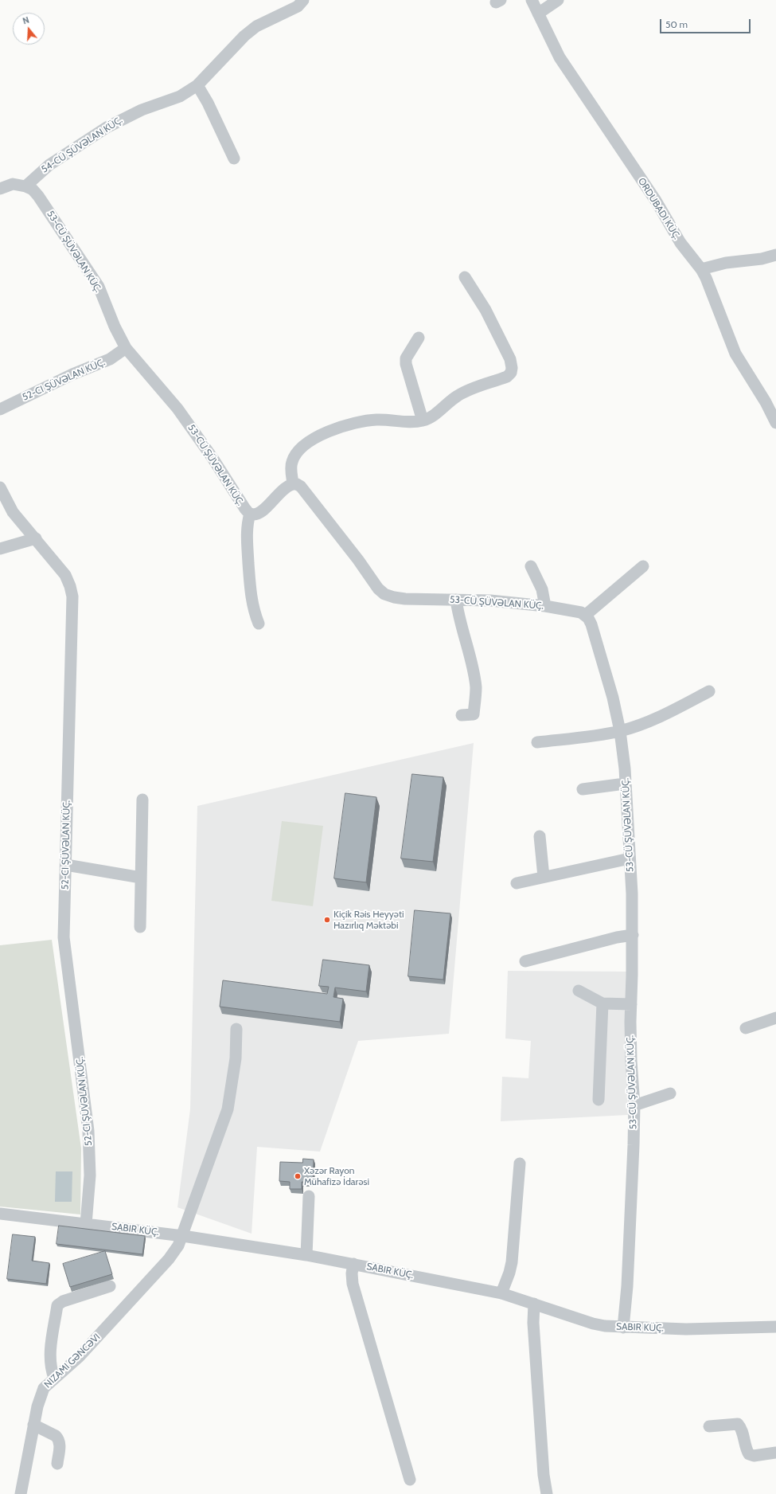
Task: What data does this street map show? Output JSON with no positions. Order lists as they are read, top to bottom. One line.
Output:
{"streets":{"street":["54-CÜ ŞÜVƏLAN KÜÇ.","ORDUBADI KÜÇ.","53-CÜ ŞÜVƏLAN KÜÇ.","52-CI ŞÜVƏLAN KÜÇ.","SABIR KÜÇ.","NIZAMI GƏNCƏVI"]},"crossings":[["54-CÜ ŞÜVƏLAN KÜÇ.","53-CÜ ŞÜVƏLAN KÜÇ."],["53-CÜ ŞÜVƏLAN KÜÇ.","52-CI ŞÜVƏLAN KÜÇ."],["53-CÜ ŞÜVƏLAN KÜÇ.","SABIR KÜÇ."],["52-CI ŞÜVƏLAN KÜÇ.","SABIR KÜÇ."],["SABIR KÜÇ.","NIZAMI GƏNCƏVI"]],"places":["Kiçik Rəis Heyyəti Hazırlıq Məktəbi","Xəzər Rayon Mühafizə İdarəsi"],"scale_bar":"50 m","north":"top"}
